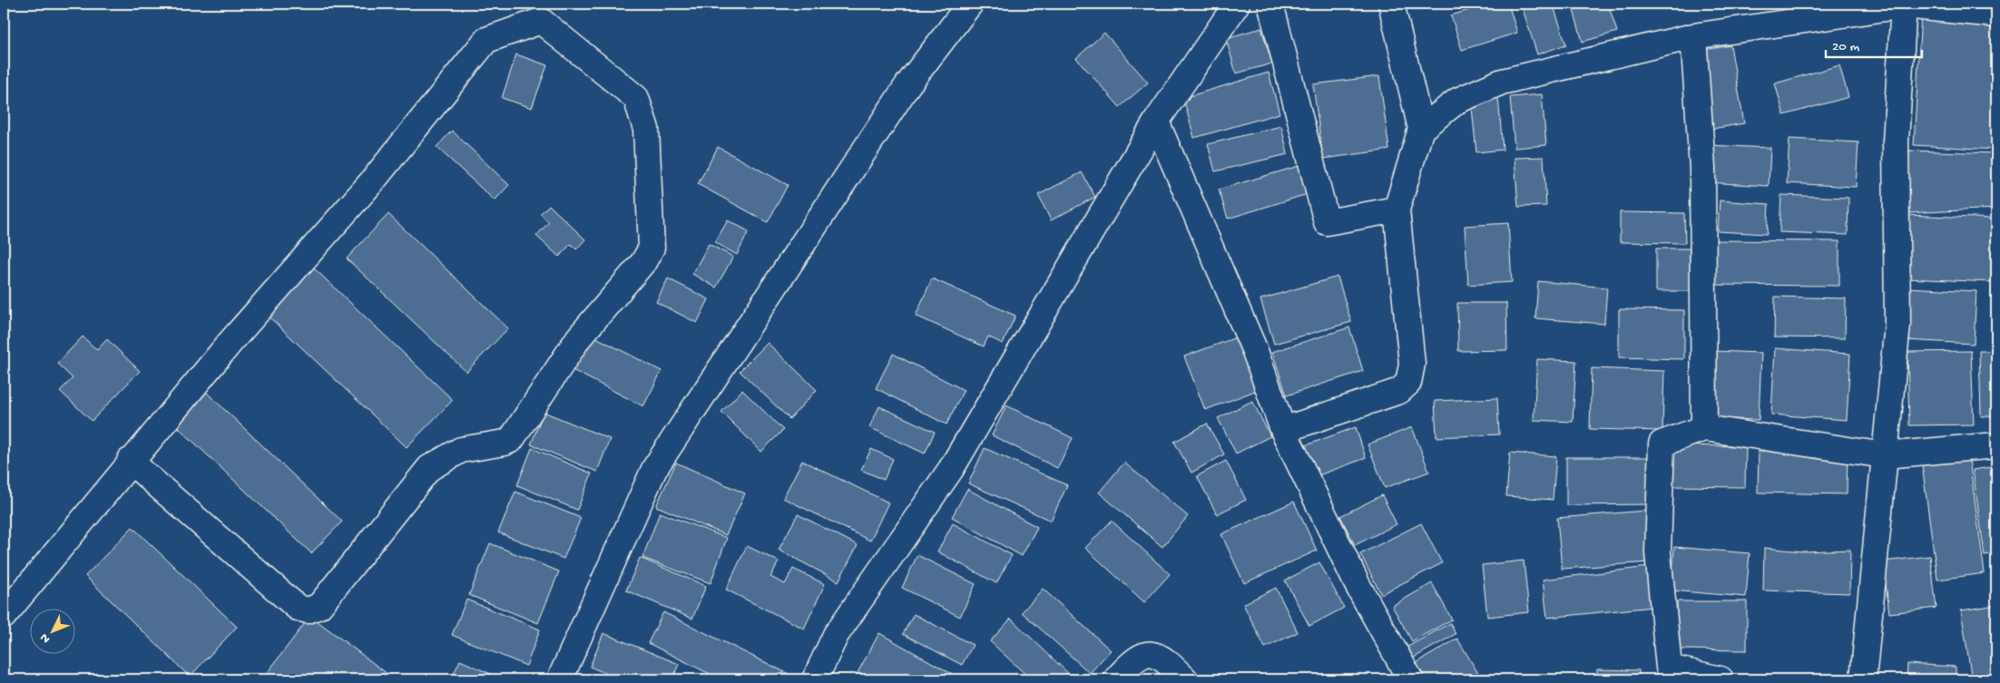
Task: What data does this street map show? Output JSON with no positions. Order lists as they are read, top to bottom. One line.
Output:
{"scale_bar":"20 m","north":"bottom left"}
